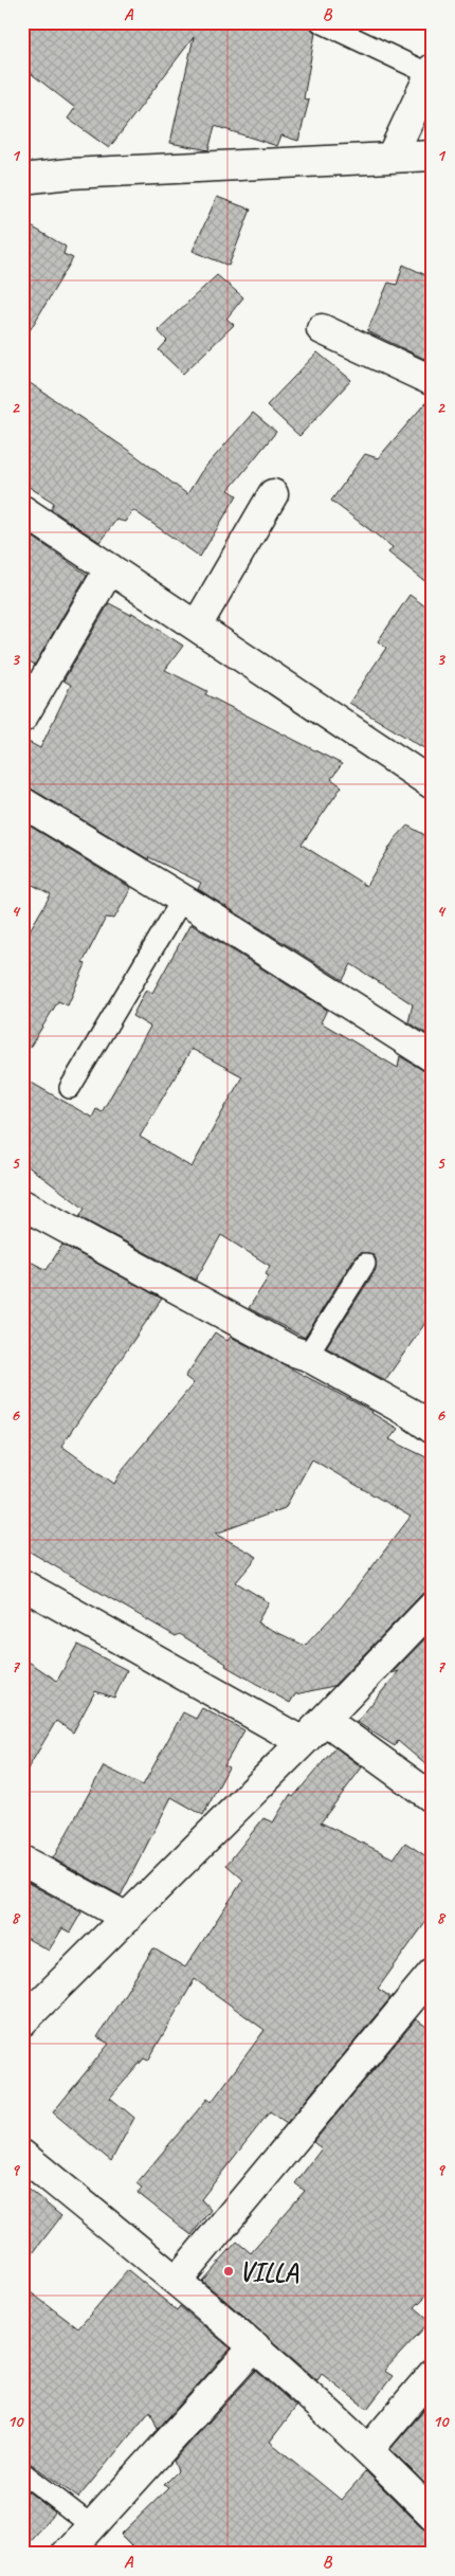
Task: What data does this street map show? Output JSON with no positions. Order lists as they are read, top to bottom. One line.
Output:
{"places":["VILLA"],"grid":{"columns":["A","B"],"rows":["1","2","3","4","5","6","7","8","9","10"]}}
